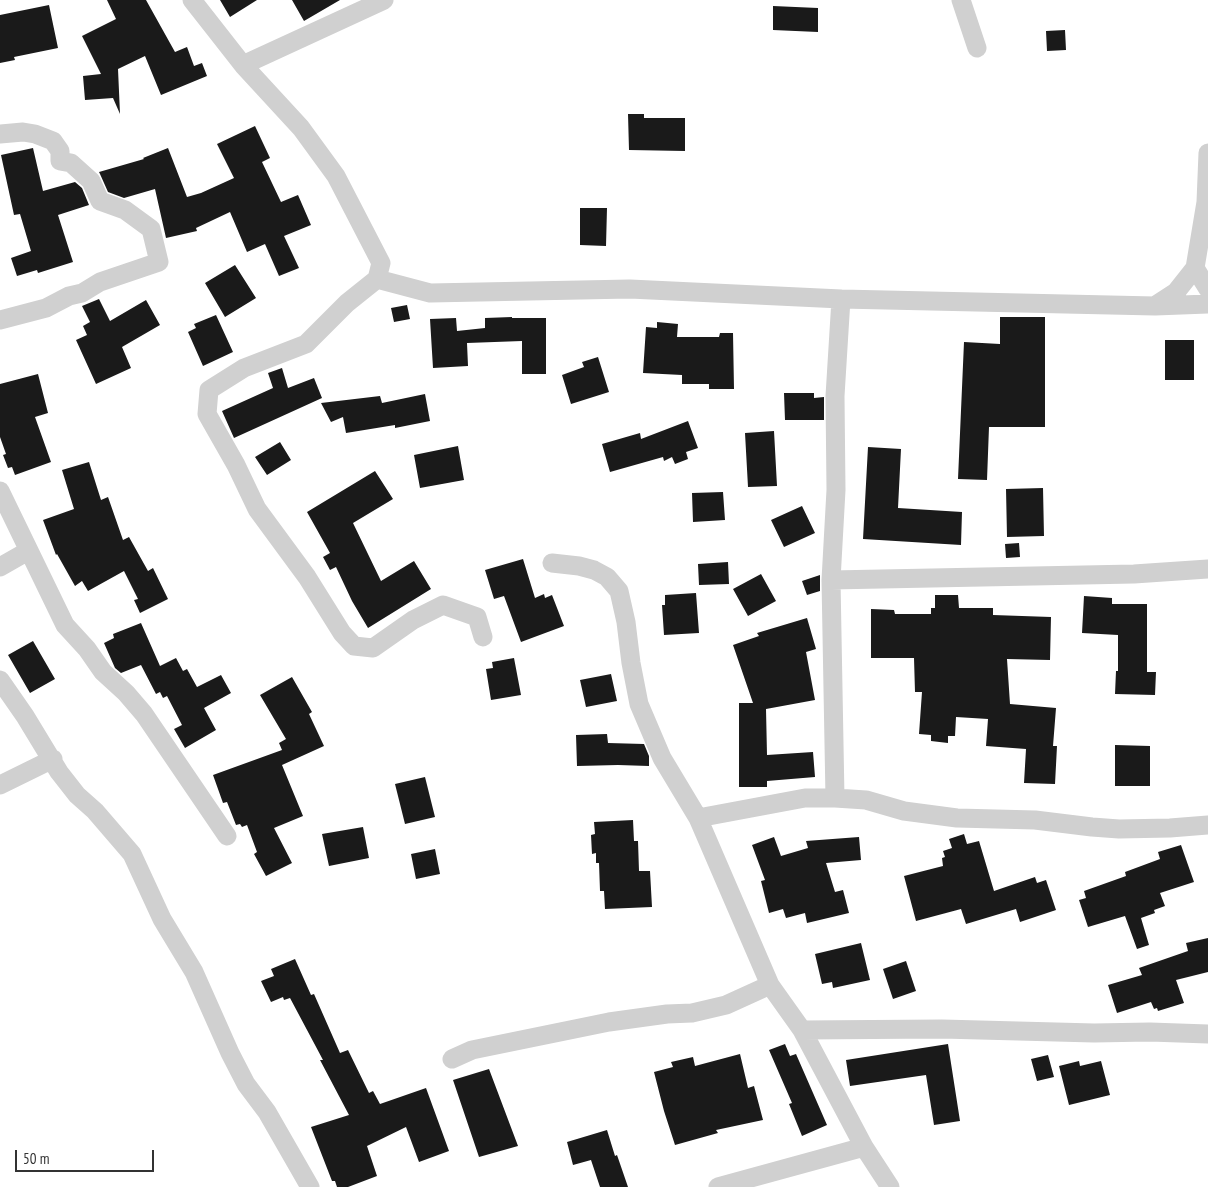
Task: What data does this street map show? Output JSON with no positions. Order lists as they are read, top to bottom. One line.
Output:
{"scale_bar":"50 m"}
